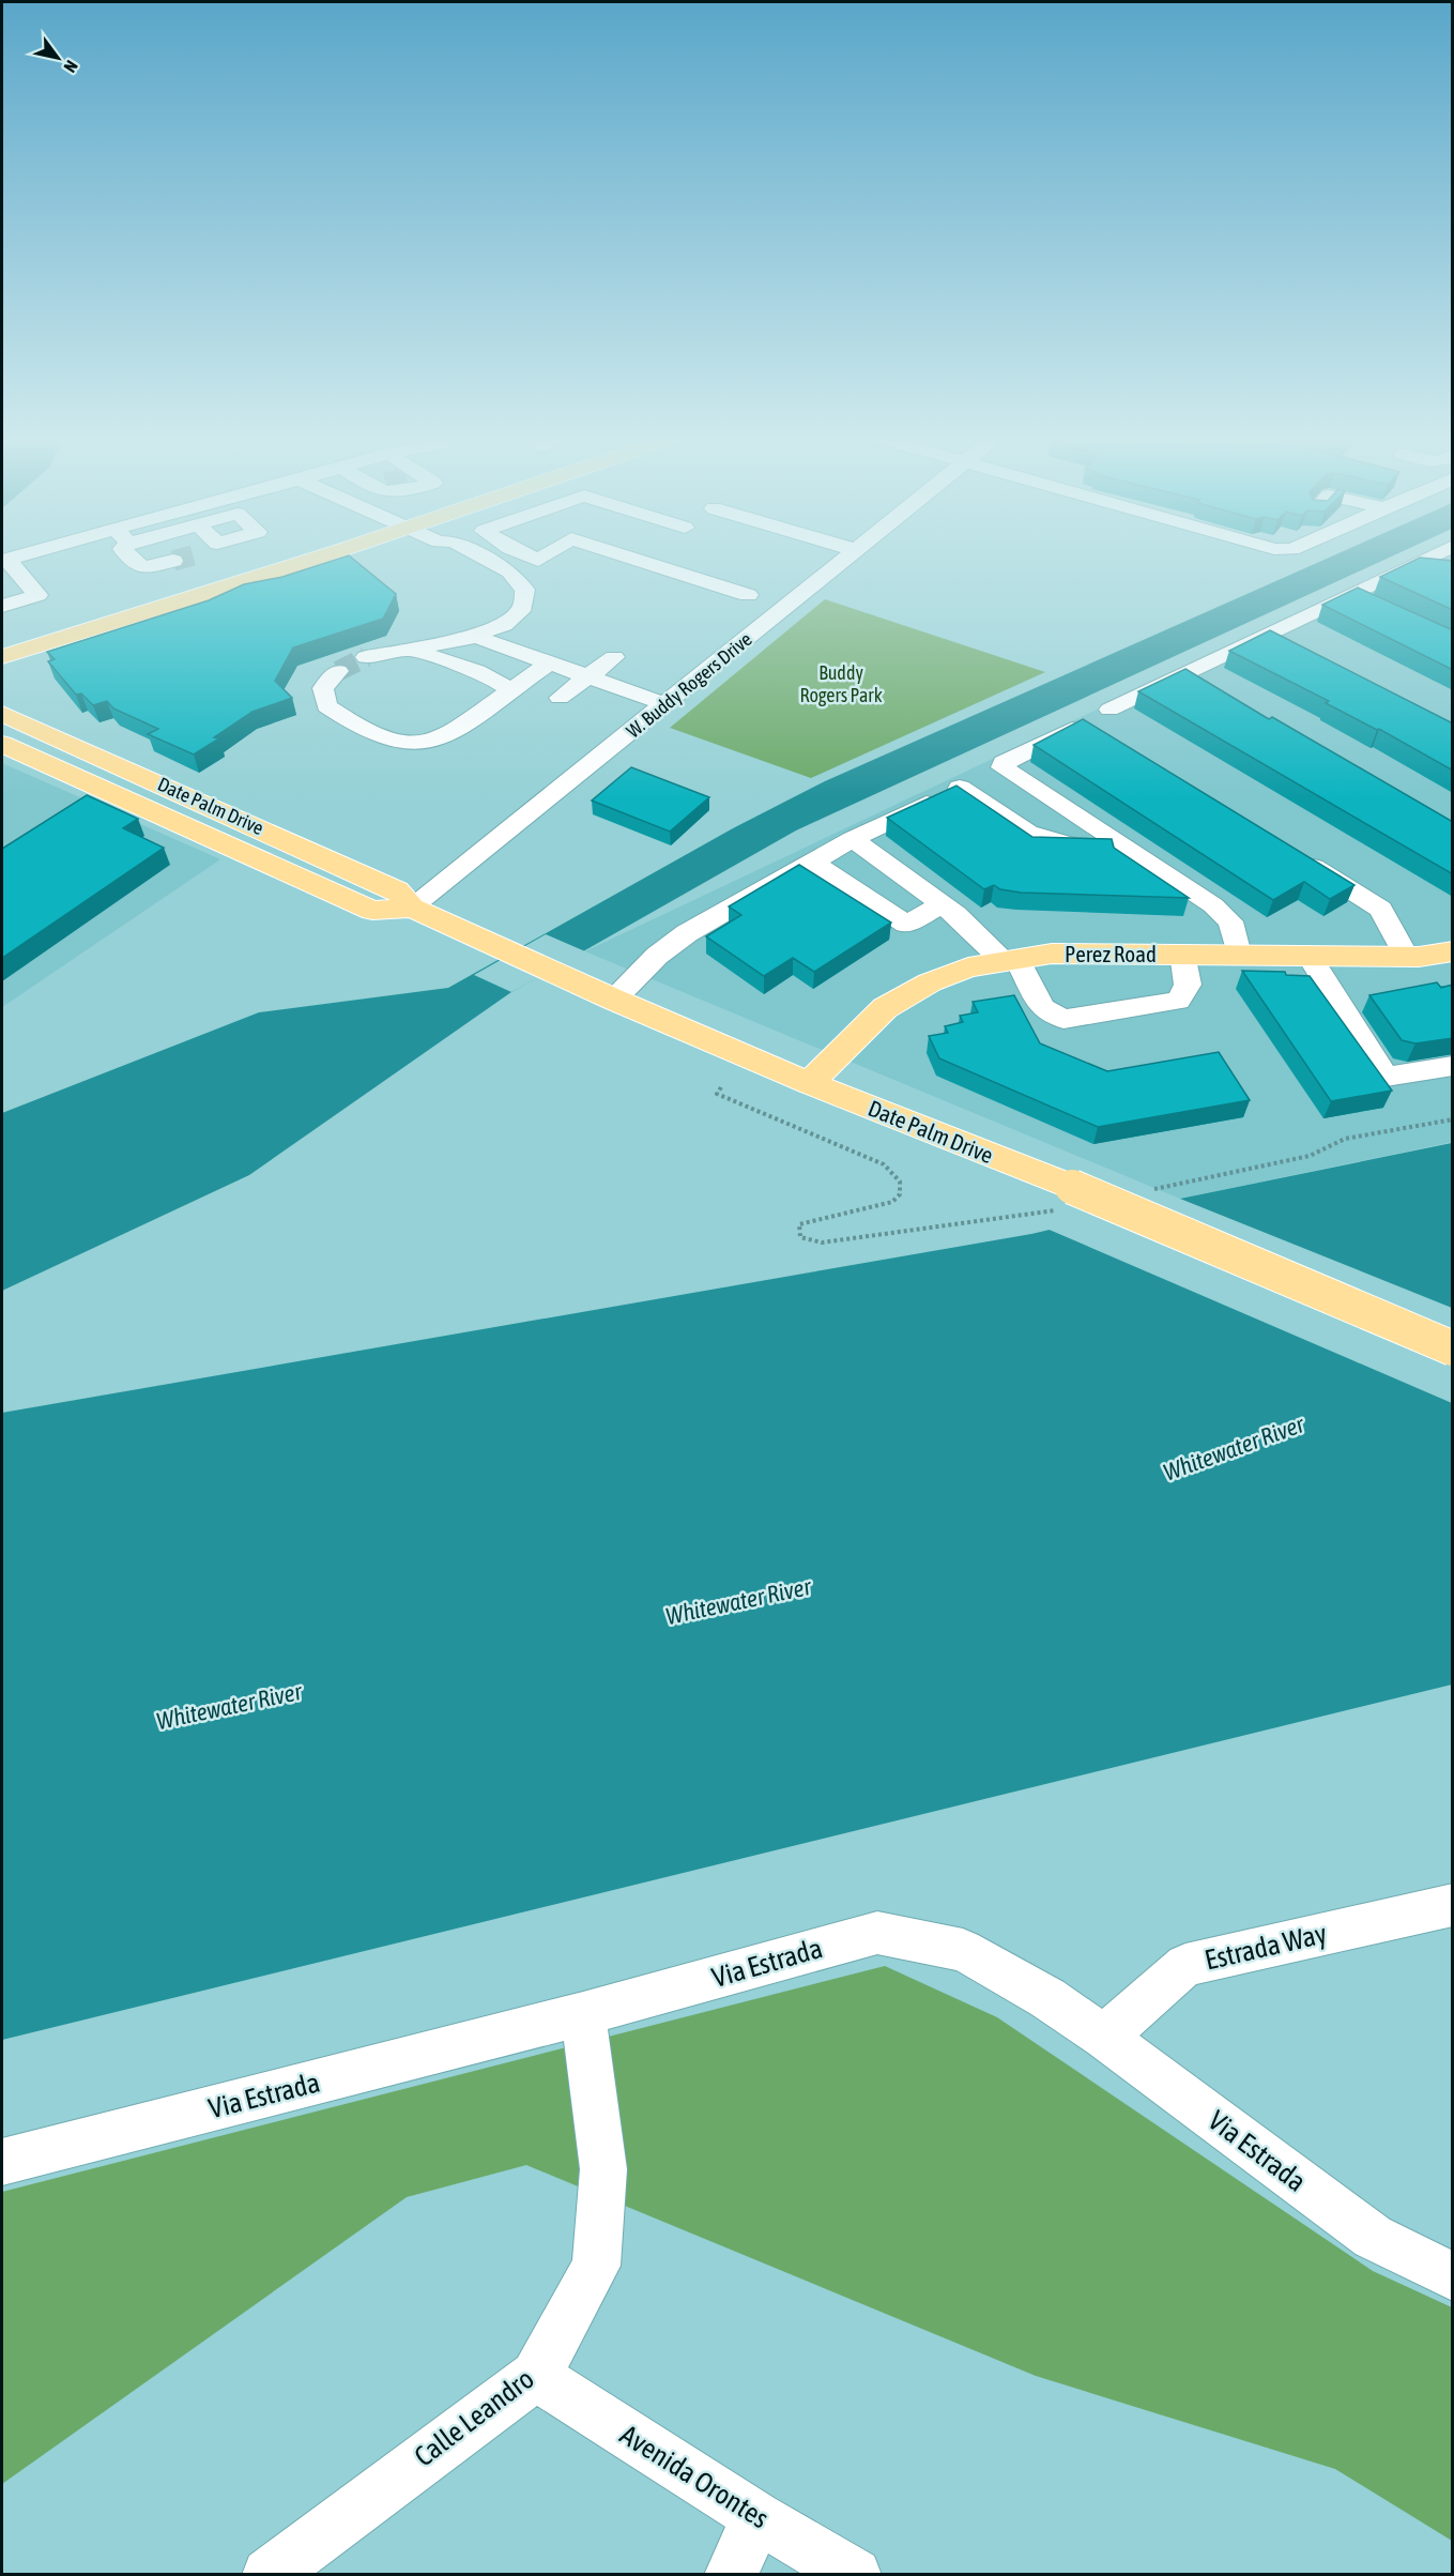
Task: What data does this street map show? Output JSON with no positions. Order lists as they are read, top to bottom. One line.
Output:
{"streets":{"main road":["Date Palm Drive","Perez Road"],"street":["W. Buddy Rogers Drive","Estrada Way","Via Estrada","Calle Leandro","Avenida Orontes"]},"crossings":[["W. Buddy Rogers Drive","Date Palm Drive"],["Date Palm Drive","Perez Road"],["Estrada Way","Via Estrada"],["Via Estrada","Calle Leandro"],["Calle Leandro","Avenida Orontes"]],"water":["Whitewater River"],"parks":["Buddy Rogers Park"],"north":"bottom right"}
